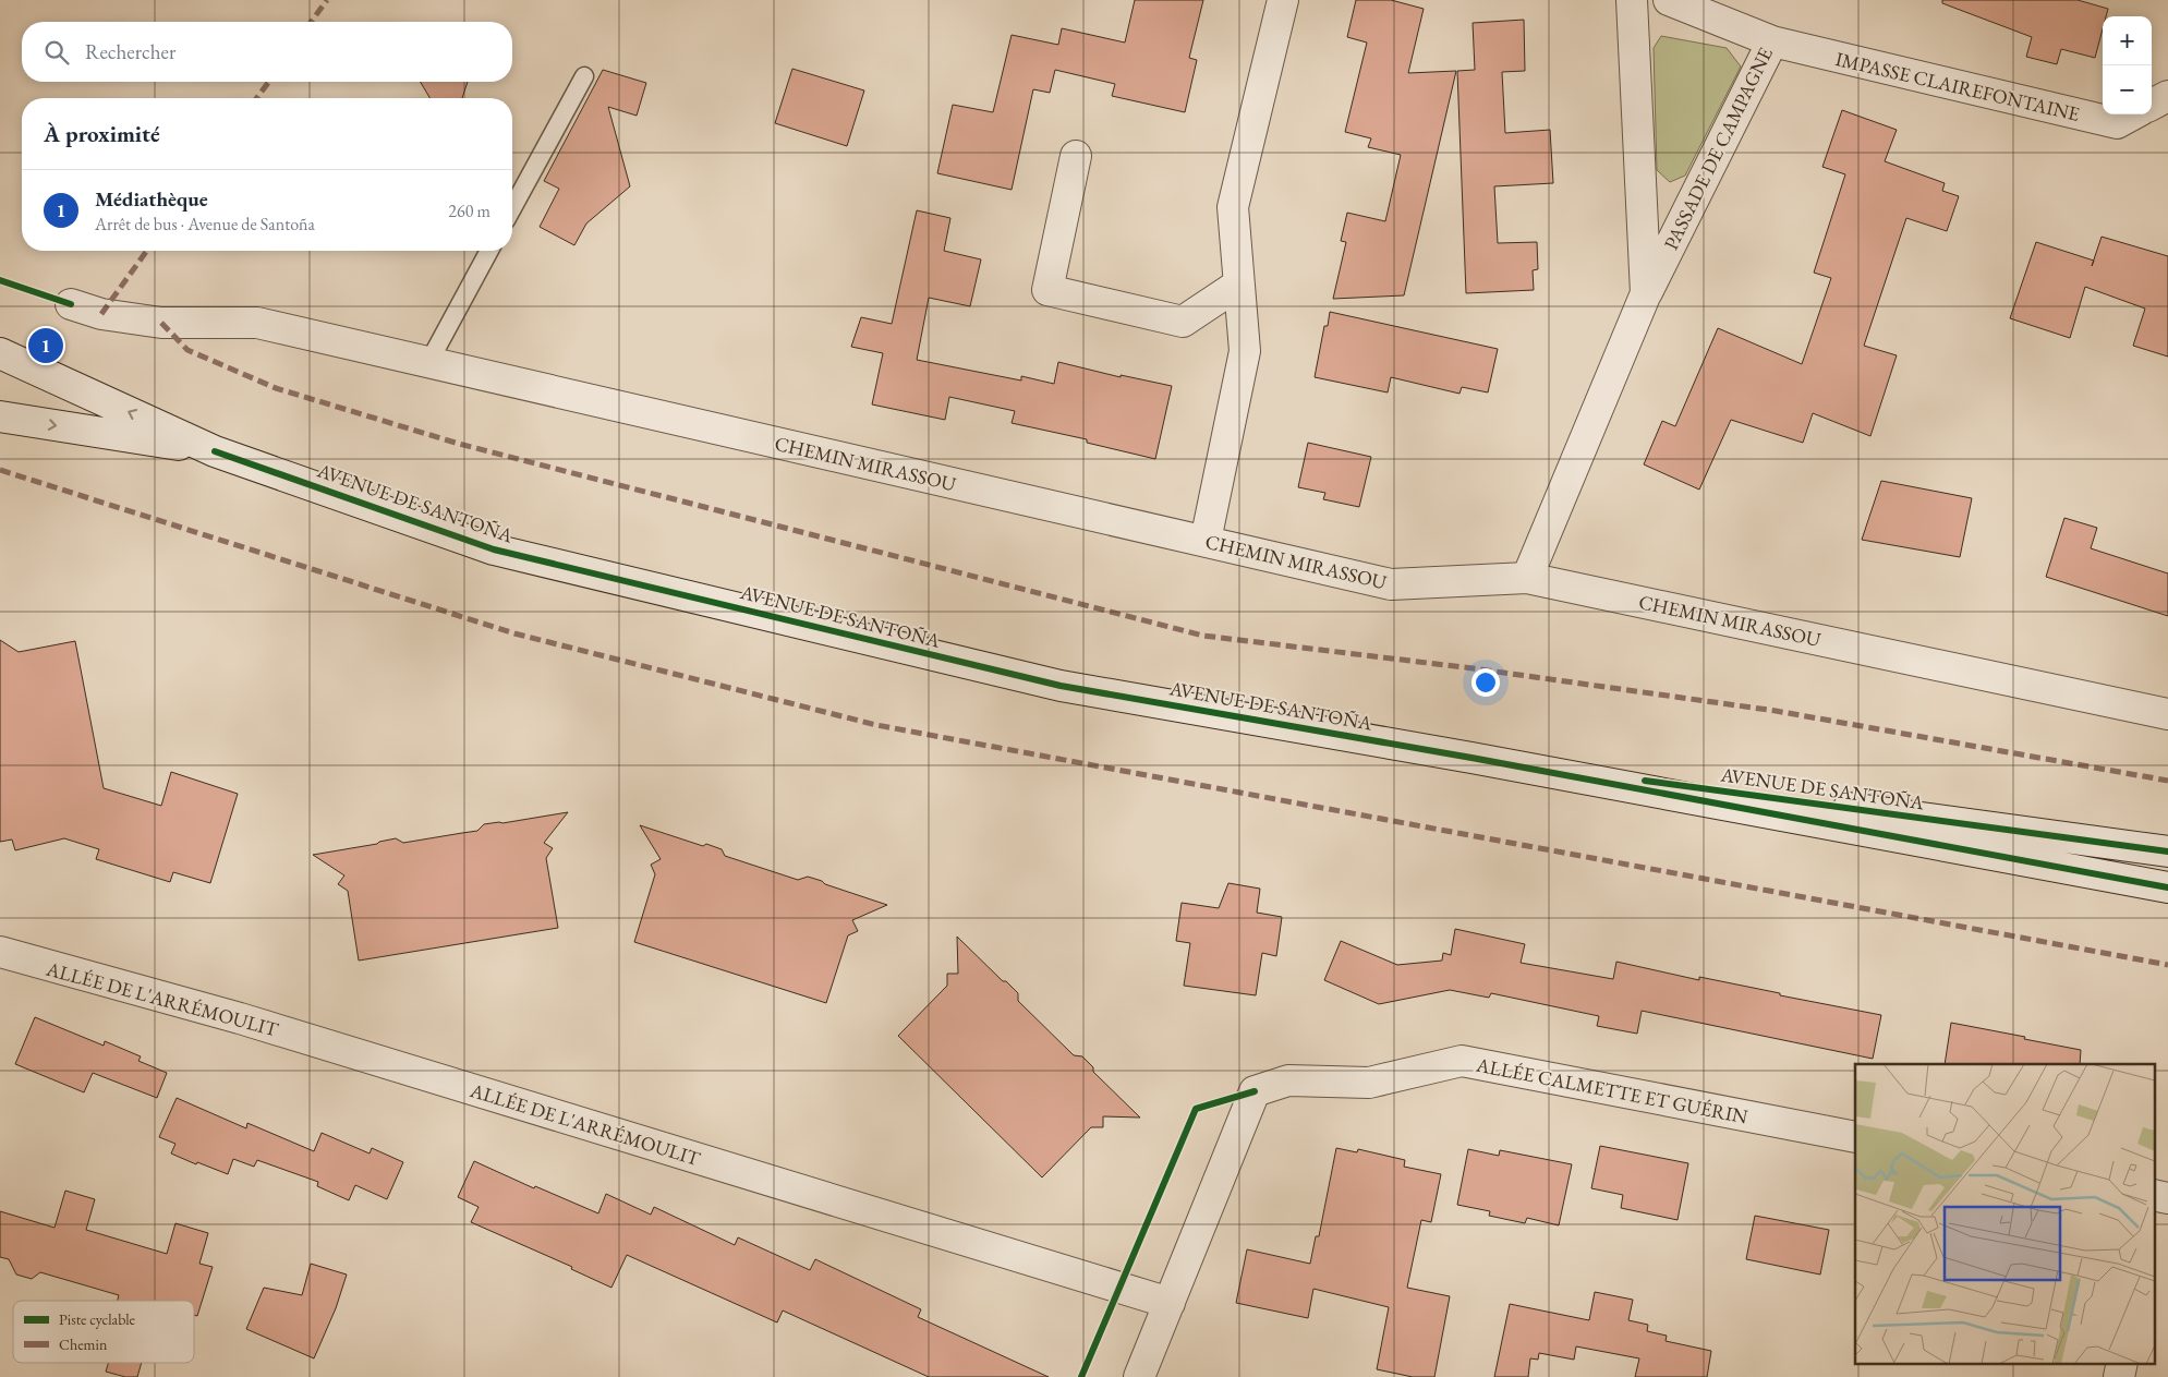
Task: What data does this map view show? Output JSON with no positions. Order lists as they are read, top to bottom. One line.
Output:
{"streets":{"street":["IMPASSE CLAIREFONTAINE","PASSADE DE CAMPAGNE","CHEMIN MIRASSOU","AVENUE DE SANTOÑA","ALLÉE DE L'ARRÉMOULIT","ALLÉE CALMETTE ET GUÉRIN"]},"crossings":[["IMPASSE CLAIREFONTAINE","PASSADE DE CAMPAGNE"],["PASSADE DE CAMPAGNE","CHEMIN MIRASSOU"],["ALLÉE DE L'ARRÉMOULIT","ALLÉE CALMETTE ET GUÉRIN"]],"legend":["Piste cyclable","Chemin"],"page":{"map_buttons":["+","−"],"search":"Rechercher","heading":"À proximité","list":[{"mark":"1","name":"Médiathèque","note":"Arrêt de bus · Avenue de Santoña","value":"260 m"}],"pins":"1"}}
